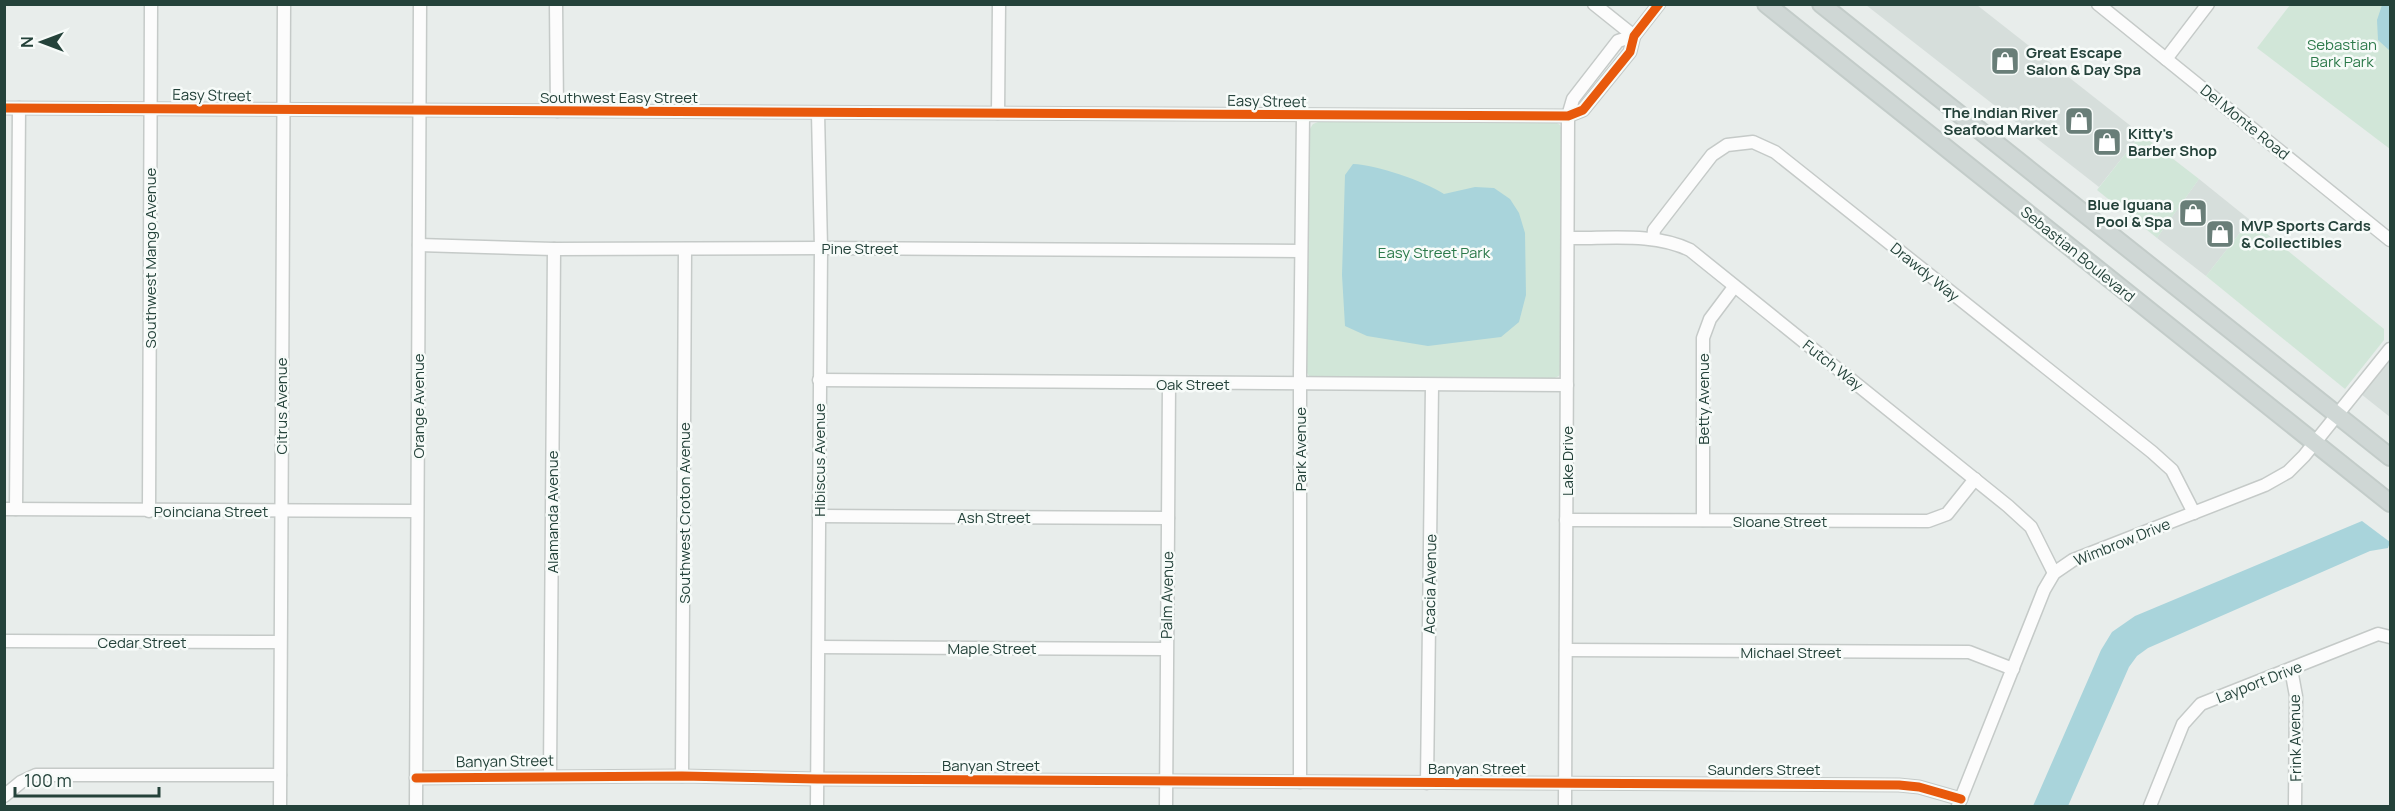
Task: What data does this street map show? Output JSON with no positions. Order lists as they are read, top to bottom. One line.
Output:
{"streets":{"main road":["Sebastian Boulevard"],"street":["Easy Street","Southwest Easy Street","Del Monte Road","Pine Street","Southwest Mango Avenue","Drawdy Way","Futch Way","Oak Street","Betty Avenue","Citrus Avenue","Orange Avenue","Park Avenue","Hibiscus Avenue","Lake Drive","Poinciana Street","Alamanda Avenue","Southwest Croton Avenue","Ash Street","Sloane Street","Wimbrow Drive","Acacia Avenue","Palm Avenue","Cedar Street","Maple Street","Michael Street","Layport Drive","Frink Avenue","Banyan Street","Saunders Street"]},"crossings":[["Easy Street","Southwest Easy Street"],["Easy Street","Southwest Mango Avenue"],["Easy Street","Citrus Avenue"],["Easy Street","Orange Avenue"],["Easy Street","Park Avenue"],["Easy Street","Hibiscus Avenue"],["Easy Street","Lake Drive"],["Southwest Easy Street","Orange Avenue"],["Southwest Easy Street","Hibiscus Avenue"],["Pine Street","Orange Avenue"],["Pine Street","Park Avenue"],["Pine Street","Hibiscus Avenue"],["Pine Street","Alamanda Avenue"],["Pine Street","Southwest Croton Avenue"],["Sebastian Boulevard","Wimbrow Drive"],["Southwest Mango Avenue","Poinciana Street"],["Drawdy Way","Futch Way"],["Drawdy Way","Wimbrow Drive"],["Futch Way","Betty Avenue"],["Futch Way","Lake Drive"],["Futch Way","Sloane Street"],["Futch Way","Wimbrow Drive"],["Oak Street","Park Avenue"],["Oak Street","Hibiscus Avenue"],["Oak Street","Lake Drive"],["Oak Street","Acacia Avenue"],["Oak Street","Palm Avenue"],["Betty Avenue","Sloane Street"],["Citrus Avenue","Poinciana Street"],["Citrus Avenue","Cedar Street"],["Orange Avenue","Poinciana Street"],["Orange Avenue","Banyan Street"],["Park Avenue","Banyan Street"],["Hibiscus Avenue","Ash Street"],["Hibiscus Avenue","Maple Street"],["Hibiscus Avenue","Banyan Street"],["Lake Drive","Sloane Street"],["Lake Drive","Michael Street"],["Lake Drive","Banyan Street"],["Lake Drive","Saunders Street"],["Alamanda Avenue","Banyan Street"],["Southwest Croton Avenue","Banyan Street"],["Ash Street","Palm Avenue"],["Acacia Avenue","Banyan Street"],["Palm Avenue","Maple Street"],["Palm Avenue","Banyan Street"],["Layport Drive","Frink Avenue"],["Banyan Street","Saunders Street"]],"parks":["Sebastian Bark Park","Easy Street Park"],"places":{"shop":["Great Escape Salon & Day Spa","The Indian River Seafood Market","Kitty's Barber Shop","Blue Iguana Pool & Spa","MVP Sports Cards & Collectibles"]},"scale_bar":"100 m","north":"left"}
